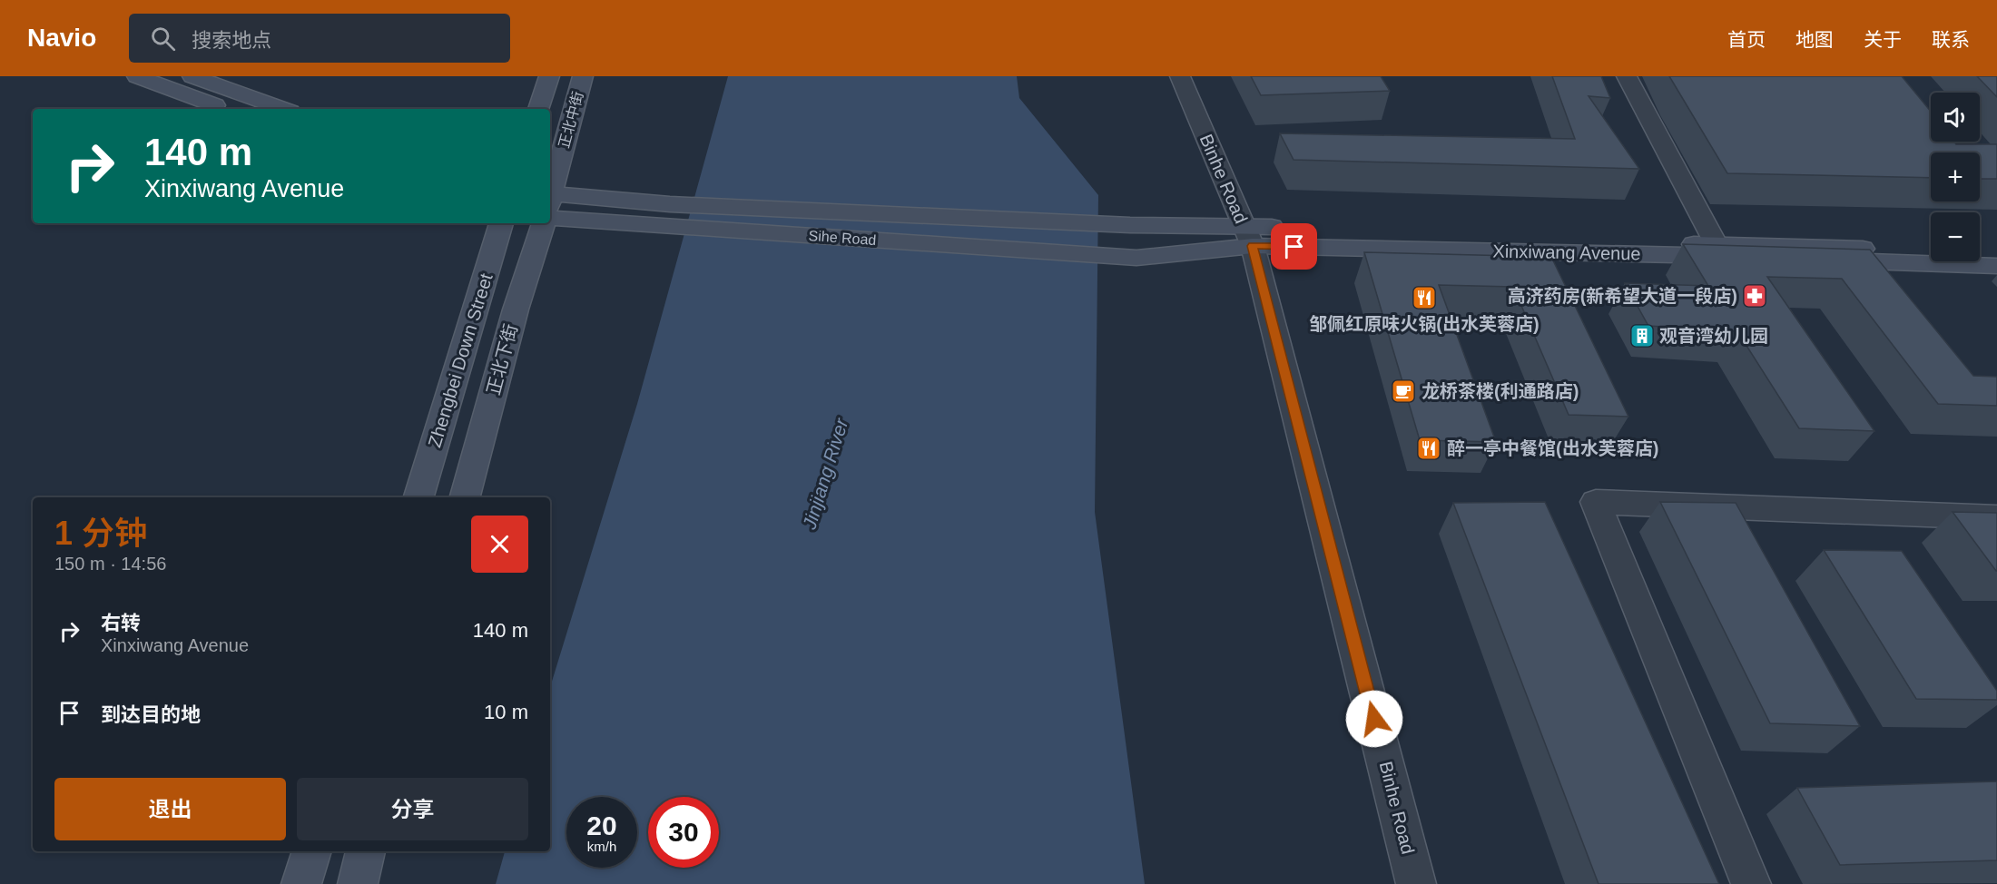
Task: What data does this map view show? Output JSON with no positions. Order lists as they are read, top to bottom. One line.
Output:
{"streets":{"street":["正北中街","Binhe Road","Sihe Road","Xinxiwang Avenue","正北下街","Zhengbei Down Street"]},"crossings":[["Binhe Road","Sihe Road"],["Binhe Road","Xinxiwang Avenue"],["Sihe Road","Xinxiwang Avenue"]],"water":["Jinjiang River"],"places":{"pharmacy":["高济药房(新希望大道一段店)"],"restaurant":["邹佩红原味火锅(出水芙蓉店)","醉一亭中餐馆(出水芙蓉店)"],"building":["观音湾幼儿园"],"cafe":["龙桥茶楼(利通路店)"]},"page":{"header":"Navio","search":"搜索地点","nav":["首页","地图","关于","联系"],"map_buttons":["+","−"],"turn":["140 m","Xinxiwang Avenue"],"heading":["1 分钟","150 m · 14:56"],"list":[{"name":"右转","note":"Xinxiwang Avenue","value":"140 m"},{"name":"到达目的地","value":"10 m"}],"buttons":["退出","分享"],"speed":"20 km/h","limit":"30"}}
